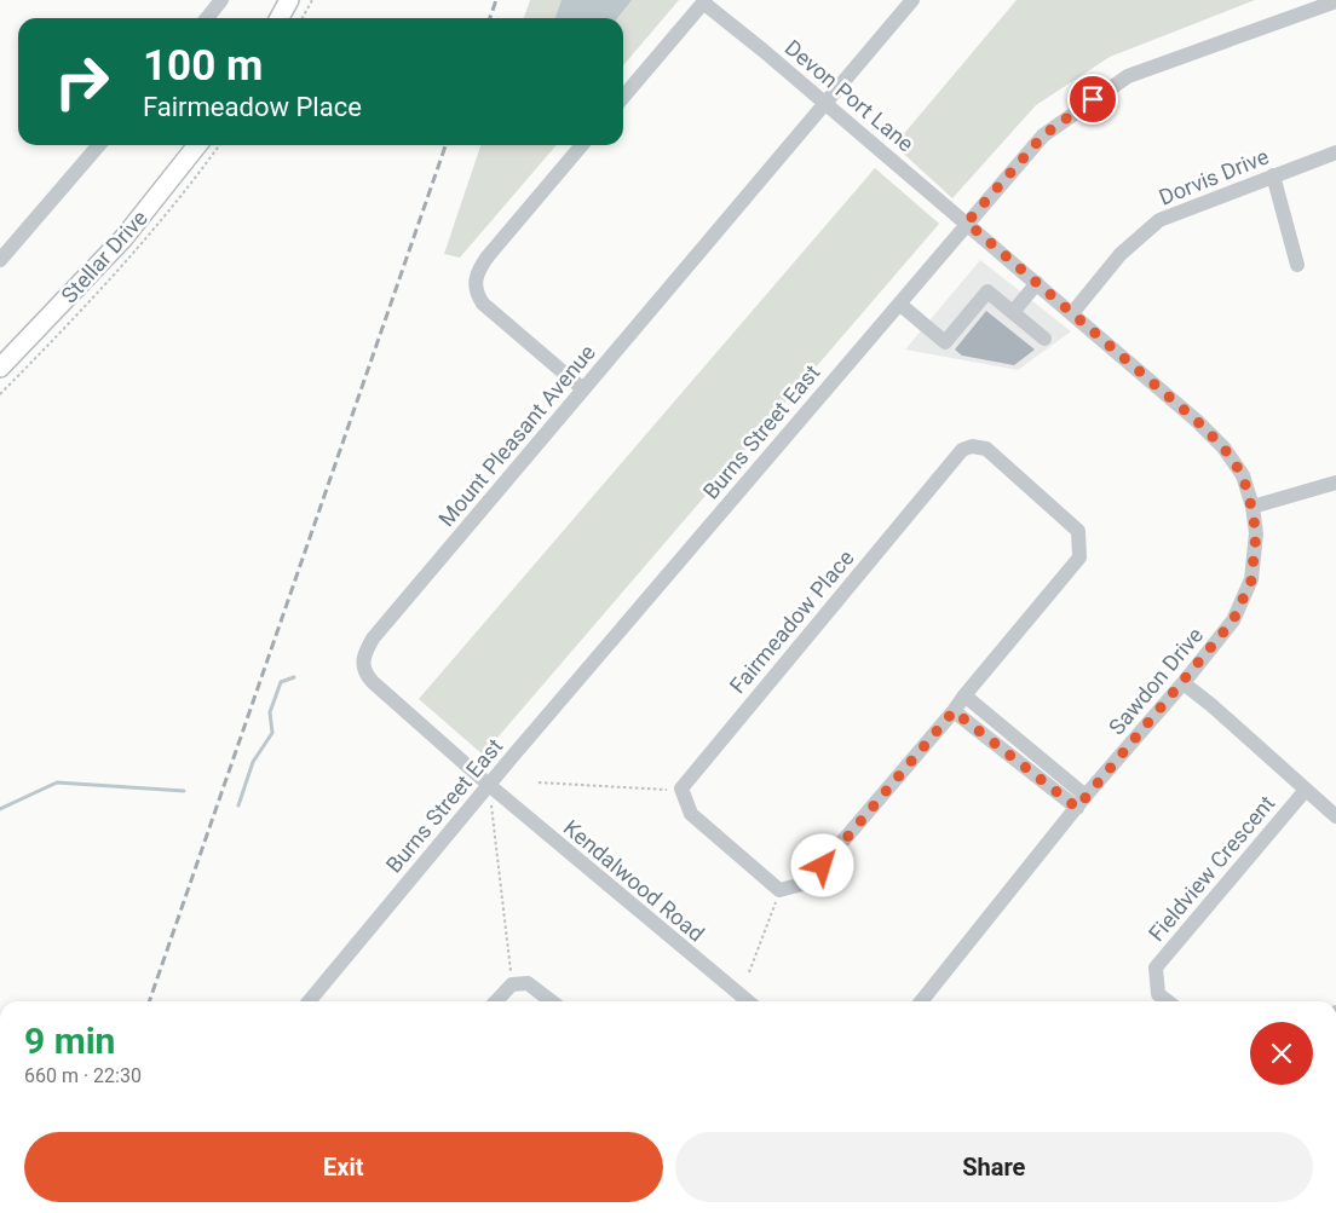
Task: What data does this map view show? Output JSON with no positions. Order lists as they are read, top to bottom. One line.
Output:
{"streets":{"main road":["Stellar Drive"],"street":["Devon Port Lane","Dorvis Drive","Burns Street East","Mount Pleasant Avenue","Fairmeadow Place","Sawdon Drive","Fieldview Crescent","Kendalwood Road"]},"crossings":[["Devon Port Lane","Burns Street East"],["Devon Port Lane","Mount Pleasant Avenue"],["Devon Port Lane","Sawdon Drive"],["Dorvis Drive","Sawdon Drive"],["Burns Street East","Mount Pleasant Avenue"],["Burns Street East","Sawdon Drive"],["Burns Street East","Kendalwood Road"],["Mount Pleasant Avenue","Kendalwood Road"]],"page":{"turn":["100 m","Fairmeadow Place"],"heading":["9 min","660 m · 22:30"],"buttons":["Exit","Share"]}}
